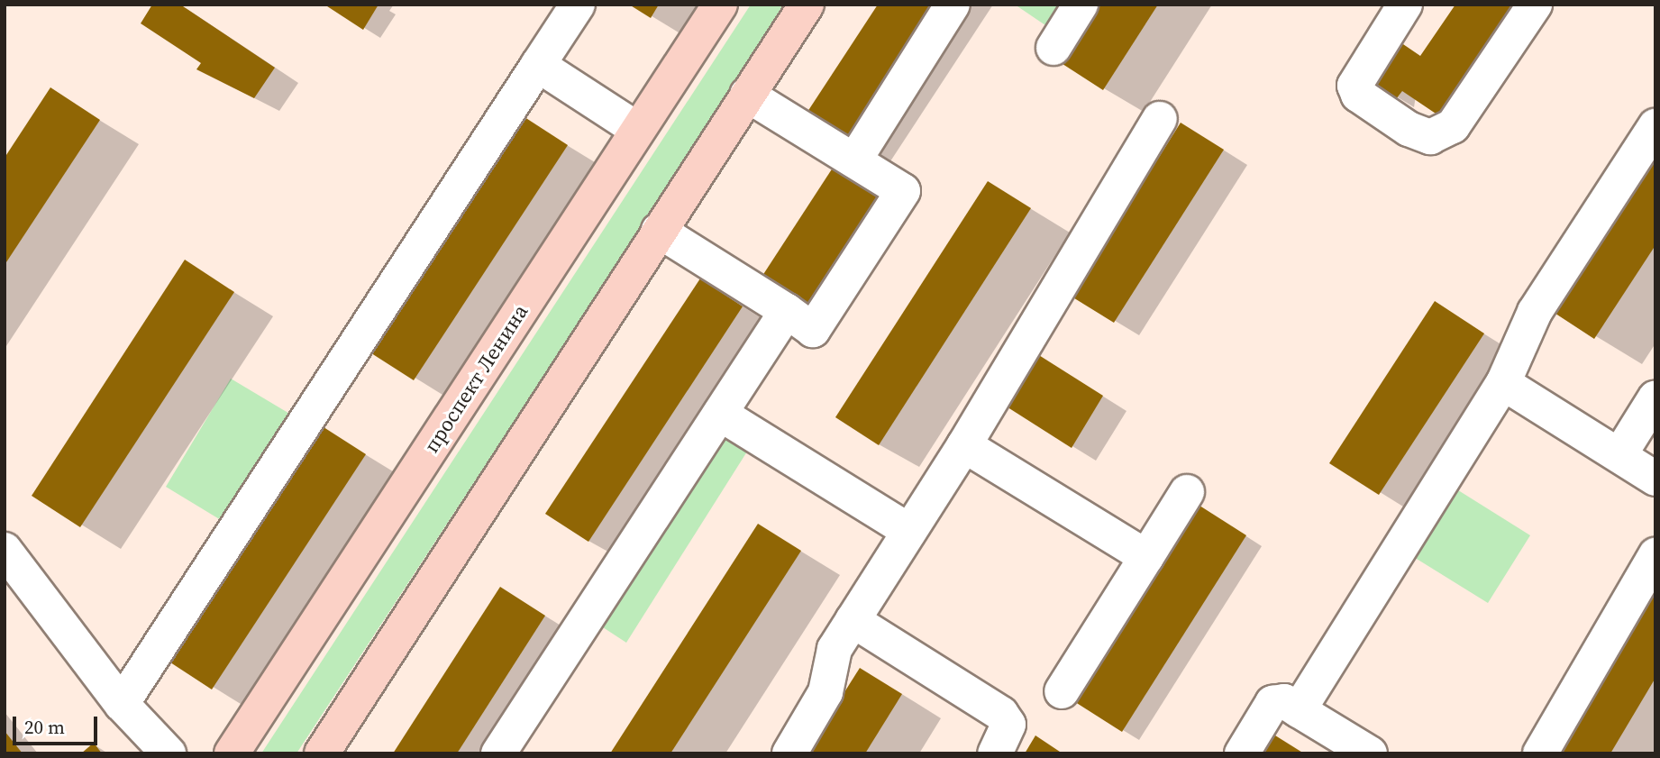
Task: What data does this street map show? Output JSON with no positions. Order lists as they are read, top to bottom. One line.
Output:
{"streets":{"main road":["проспект Ленина"]},"scale_bar":"20 m"}
